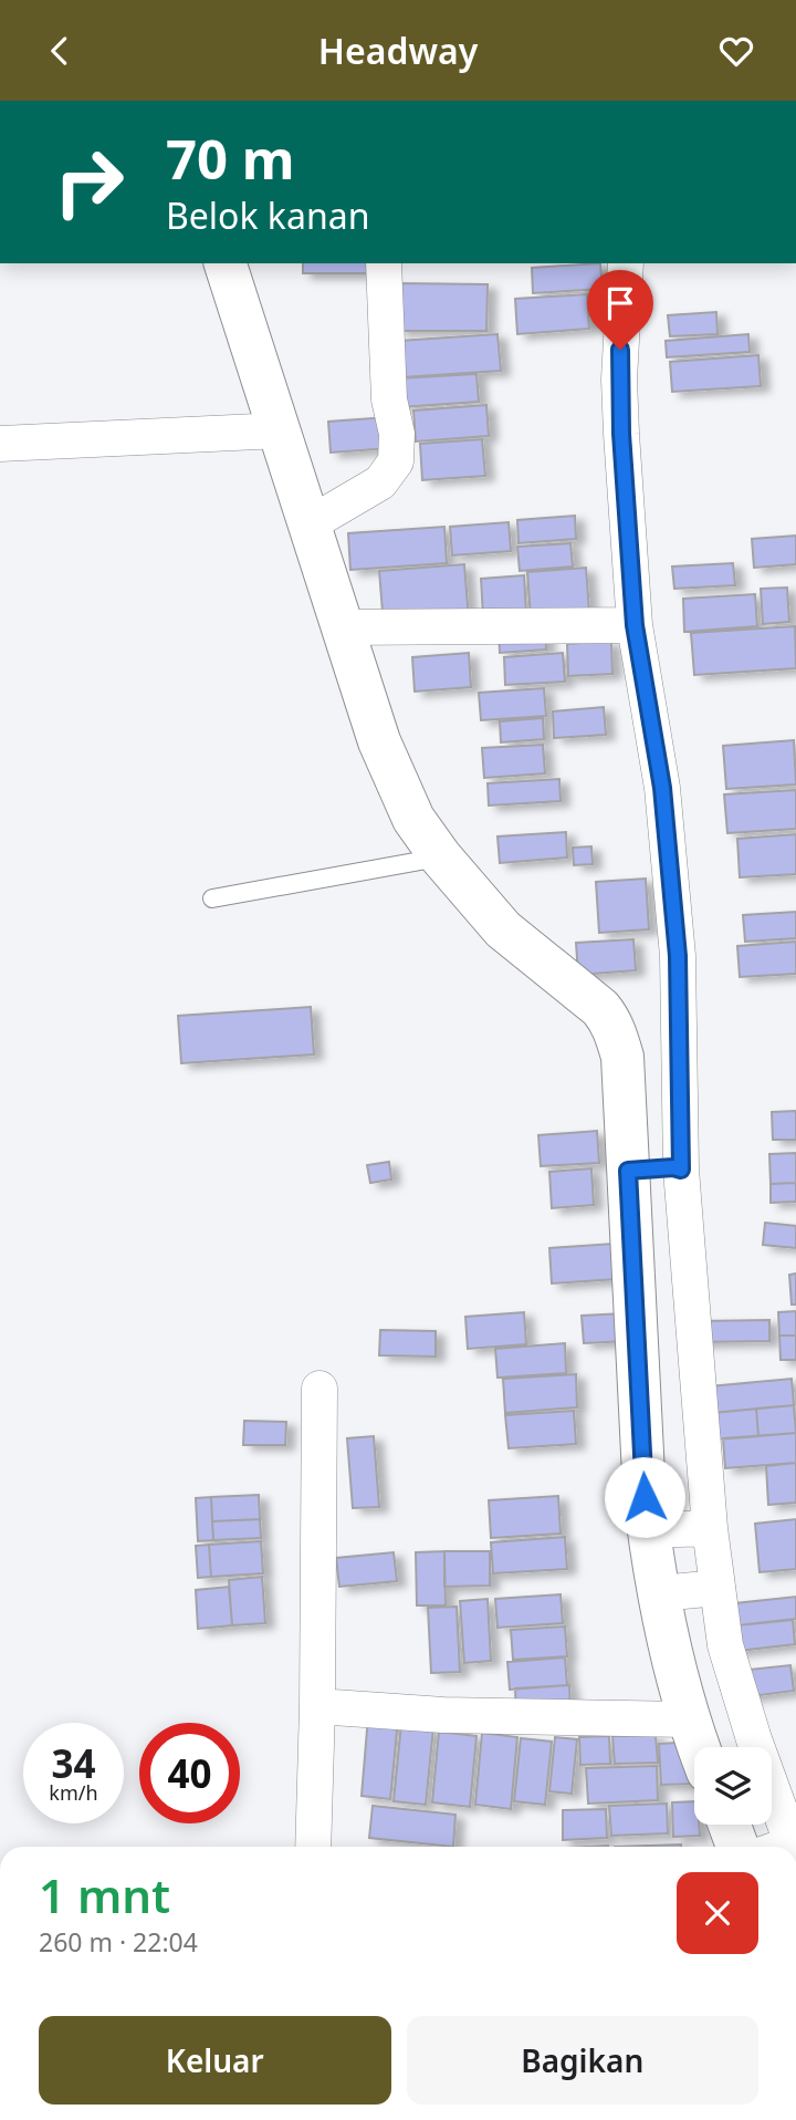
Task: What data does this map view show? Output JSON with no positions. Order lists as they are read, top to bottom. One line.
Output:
{"page":{"header":"Headway","turn":["70 m","Belok kanan"],"speed":"34 km/h","limit":"40","heading":["1 mnt","260 m · 22:04"],"buttons":["Keluar","Bagikan"]}}
